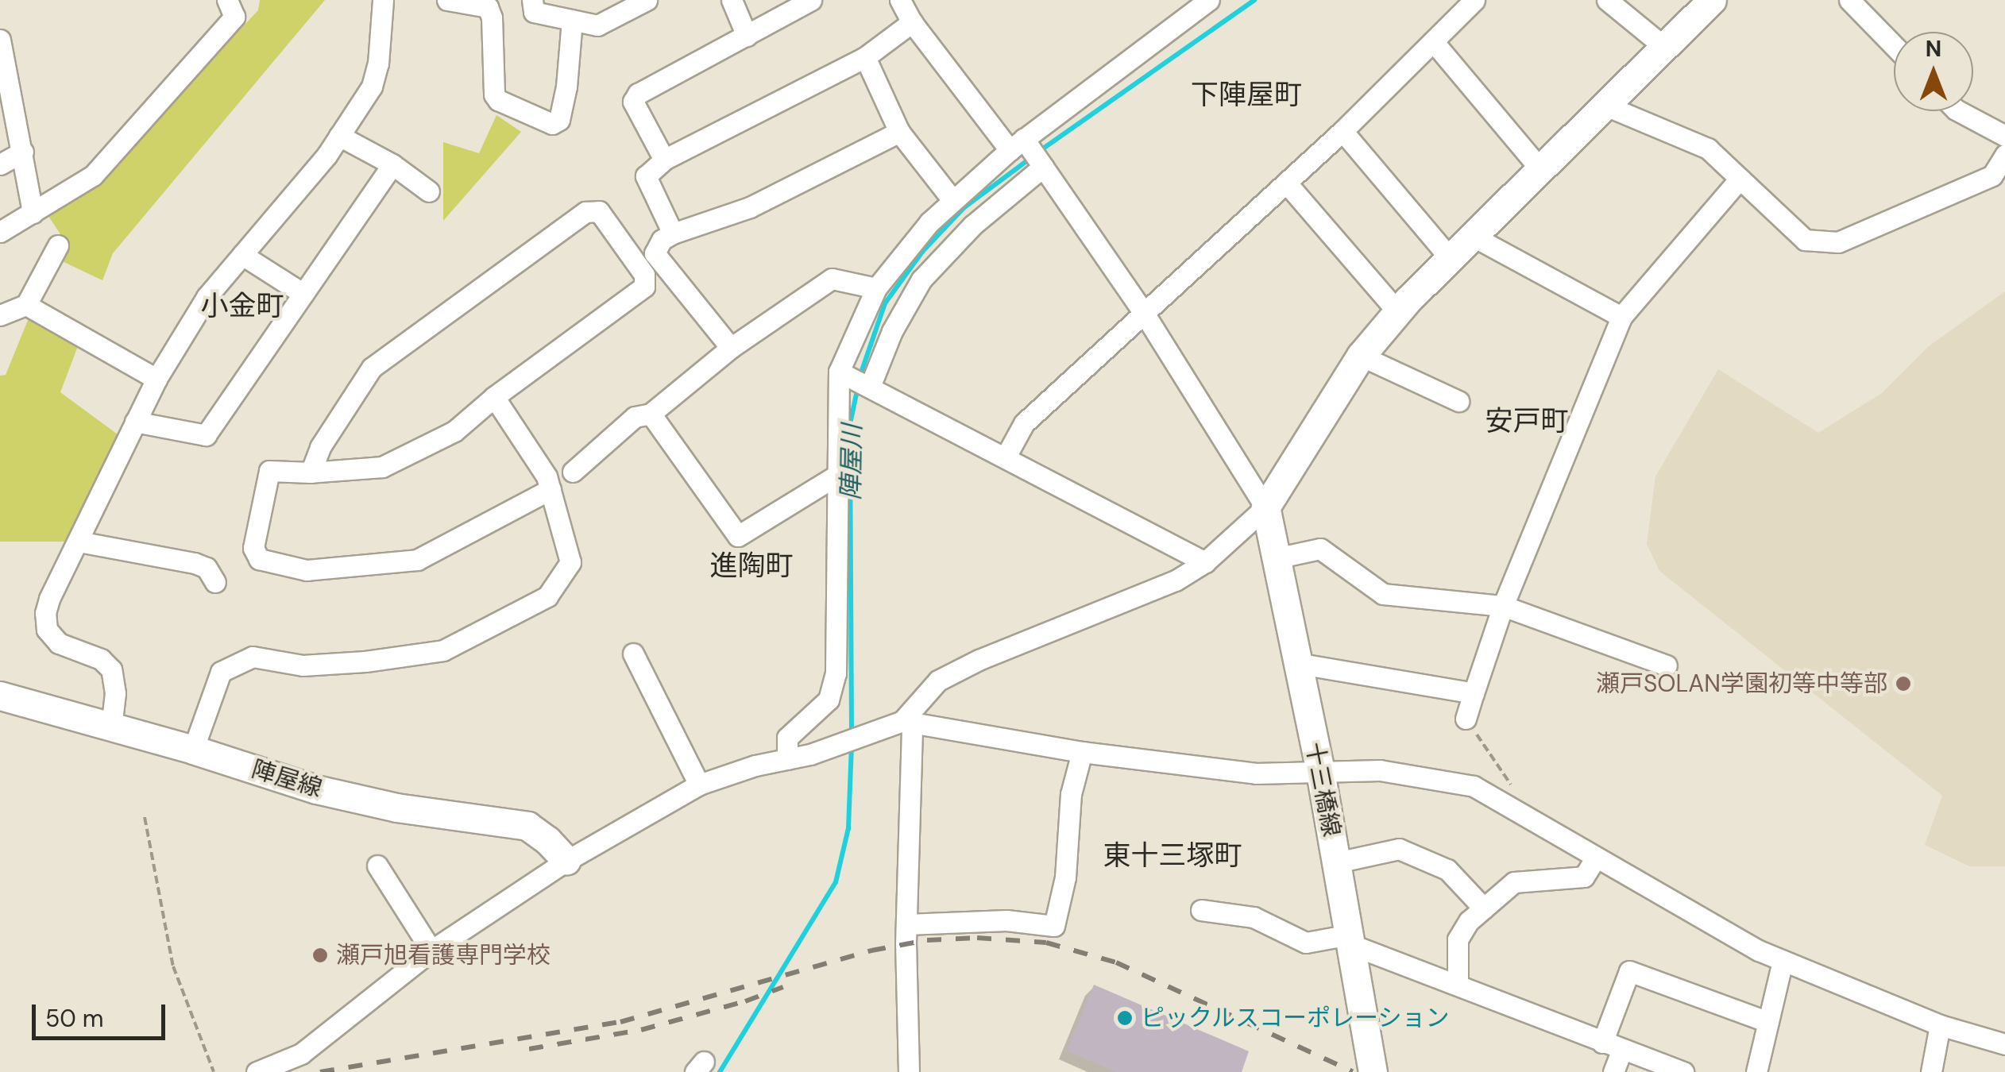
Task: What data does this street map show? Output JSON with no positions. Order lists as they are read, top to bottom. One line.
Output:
{"streets":{"street":["陣屋線","十三橋線"]},"districts":["下陣屋町","小金町","安戸町","進陶町","東十三塚町"],"water":["陣屋川"],"places":["瀬戸SOLAN学園初等中等部","瀬戸旭看護専門学校","ピックルスコーポレーション"],"scale_bar":"50 m","north":"top"}
